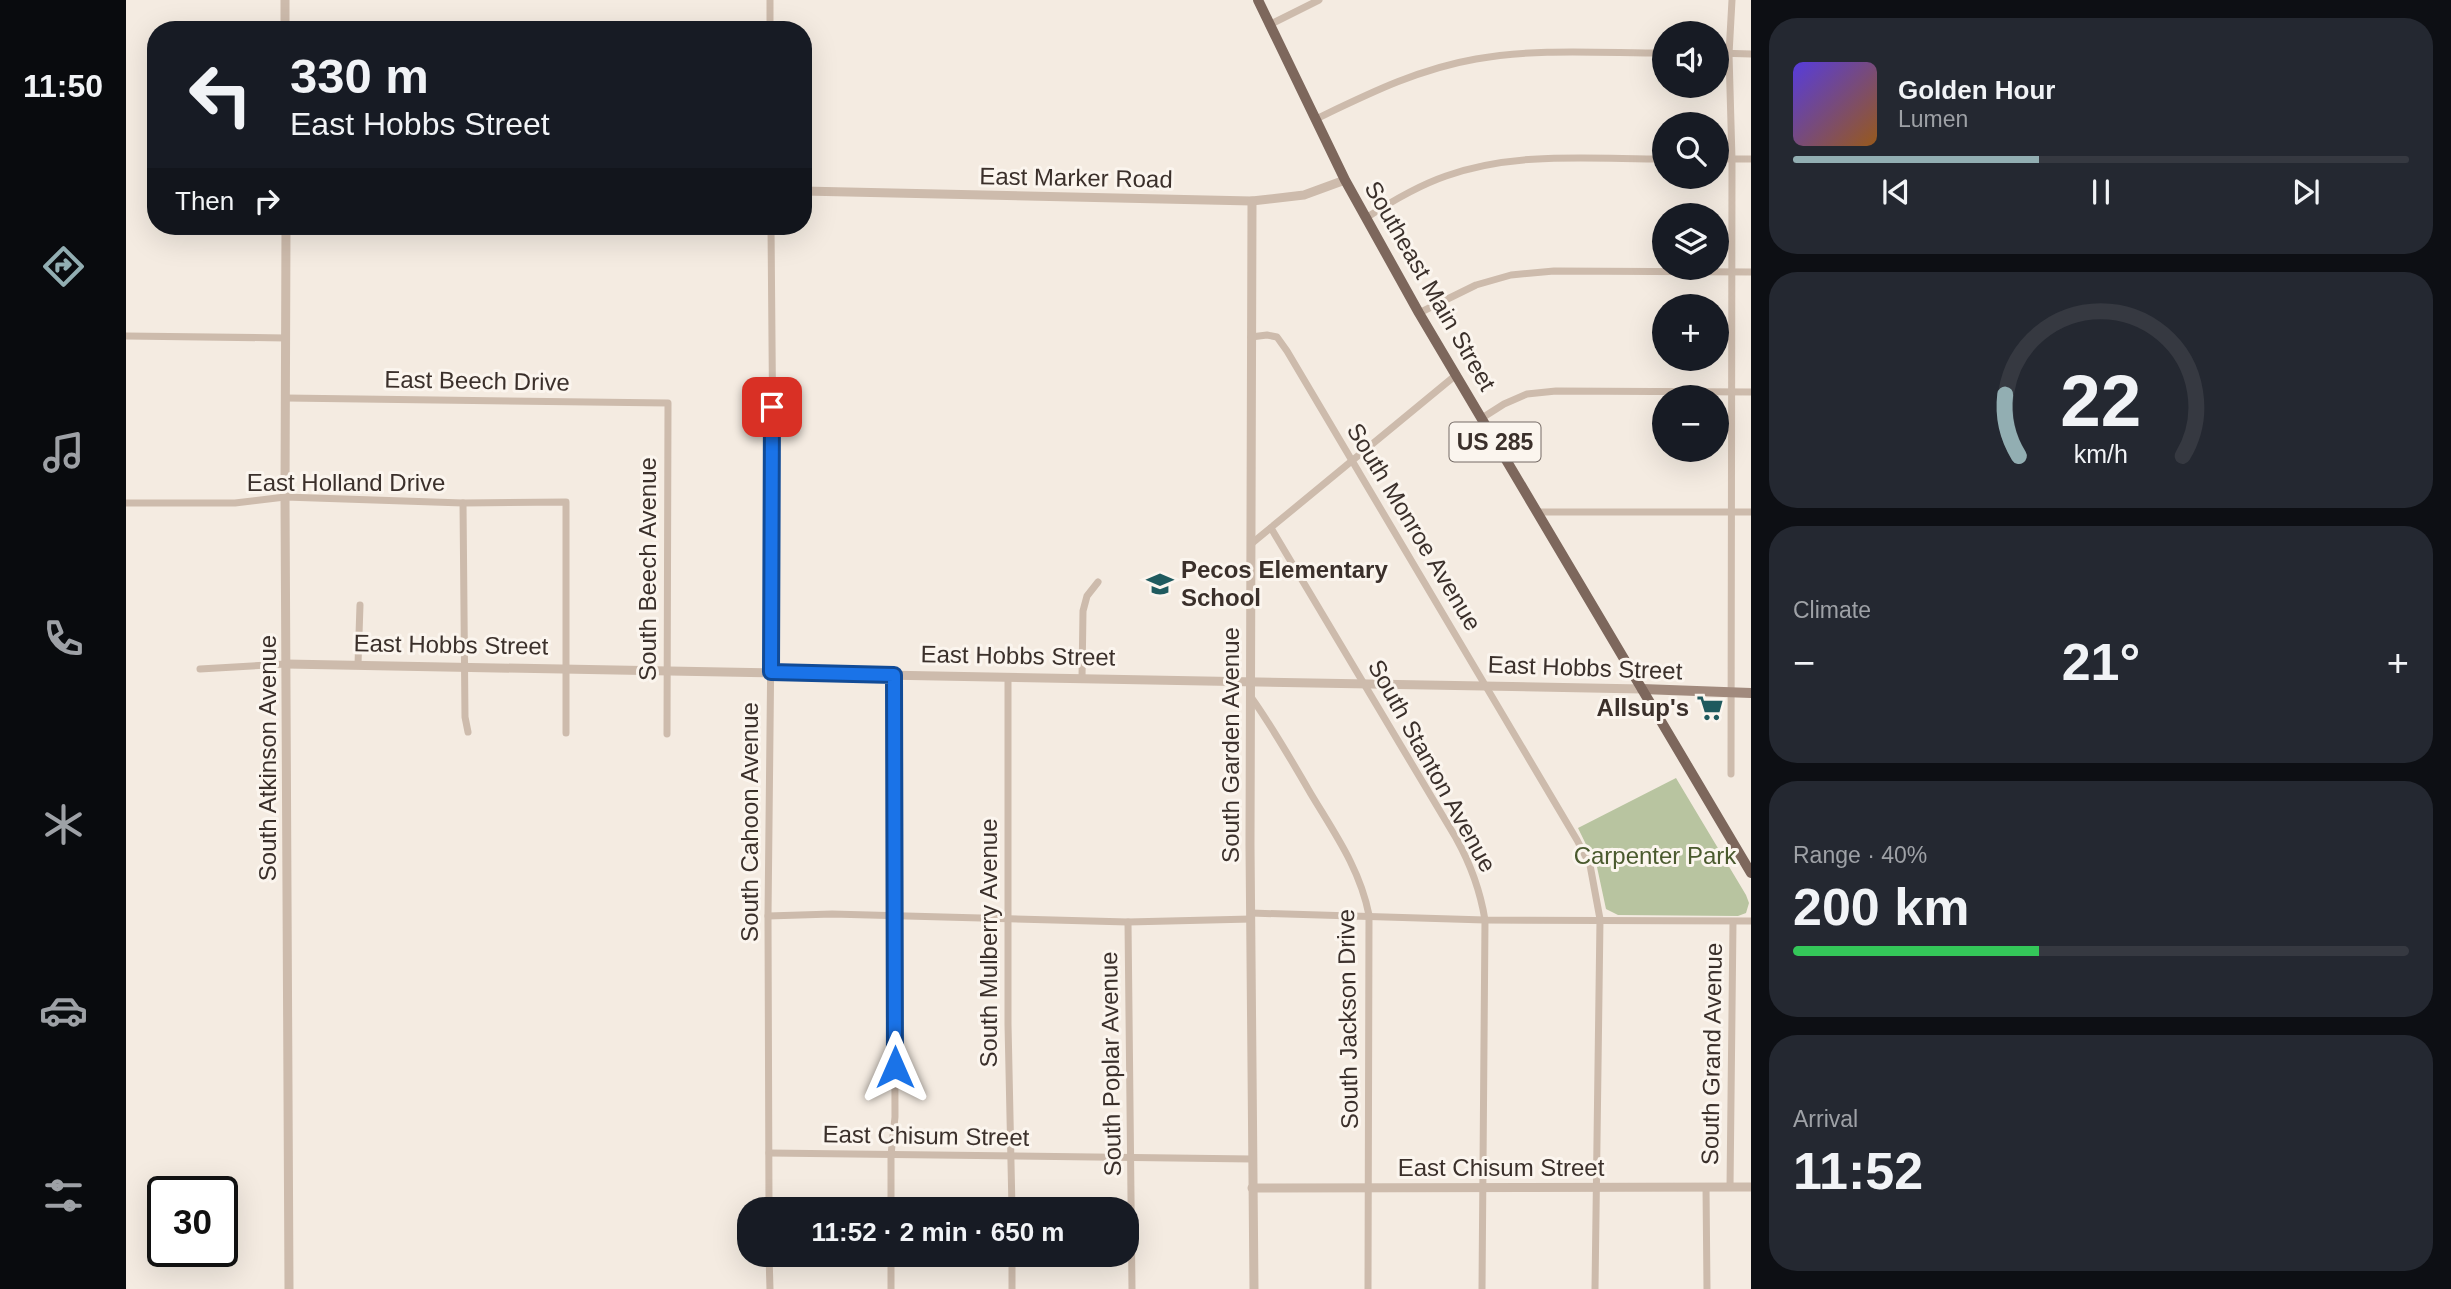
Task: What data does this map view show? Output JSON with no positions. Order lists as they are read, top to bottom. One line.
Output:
{"streets":{"main road":["Southeast Main Street","US 285","East Hobbs Street"],"street":["East Marker Road","East Beech Drive","East Holland Drive","South Monroe Avenue","South Beech Avenue","South Garden Avenue","South Atkinson Avenue","South Stanton Avenue","South Cahoon Avenue","South Mulberry Avenue","South Jackson Drive","South Grand Avenue","South Poplar Avenue","East Chisum Street"]},"crossings":[["East Marker Road","Southeast Main Street"],["East Marker Road","South Garden Avenue"],["Southeast Main Street","East Hobbs Street"],["East Beech Drive","South Beech Avenue"],["East Beech Drive","South Atkinson Avenue"],["East Holland Drive","East Hobbs Street"],["East Holland Drive","South Atkinson Avenue"],["South Monroe Avenue","East Hobbs Street"],["South Monroe Avenue","South Garden Avenue"],["South Monroe Avenue","East Chisum Street"],["South Beech Avenue","East Hobbs Street"],["East Hobbs Street","South Garden Avenue"],["East Hobbs Street","South Atkinson Avenue"],["East Hobbs Street","South Stanton Avenue"],["East Hobbs Street","South Cahoon Avenue"],["East Hobbs Street","South Mulberry Avenue"],["South Garden Avenue","South Jackson Drive"],["South Garden Avenue","East Chisum Street"],["South Stanton Avenue","East Chisum Street"],["South Cahoon Avenue","East Chisum Street"],["South Mulberry Avenue","East Chisum Street"],["South Jackson Drive","East Chisum Street"],["South Grand Avenue","East Chisum Street"],["South Poplar Avenue","East Chisum Street"]],"parks":["Carpenter Park"],"places":{"school or university":["Pecos Elementary School"],"supermarket":["Allsup's"]},"page":{"tabs":"11:50","map_buttons":["+","−"],"turn":["330 m","East Hobbs Street"],"song":["Golden Hour","Lumen"],"then":"Then","tile":["Climate",["Range · 40%","200 km"],["Arrival","11:52"]],"heat":["−","21°","+"],"limit":"30","trip":"11:52 · 2 min · 650 m","gauge":["22","km/h"]}}
